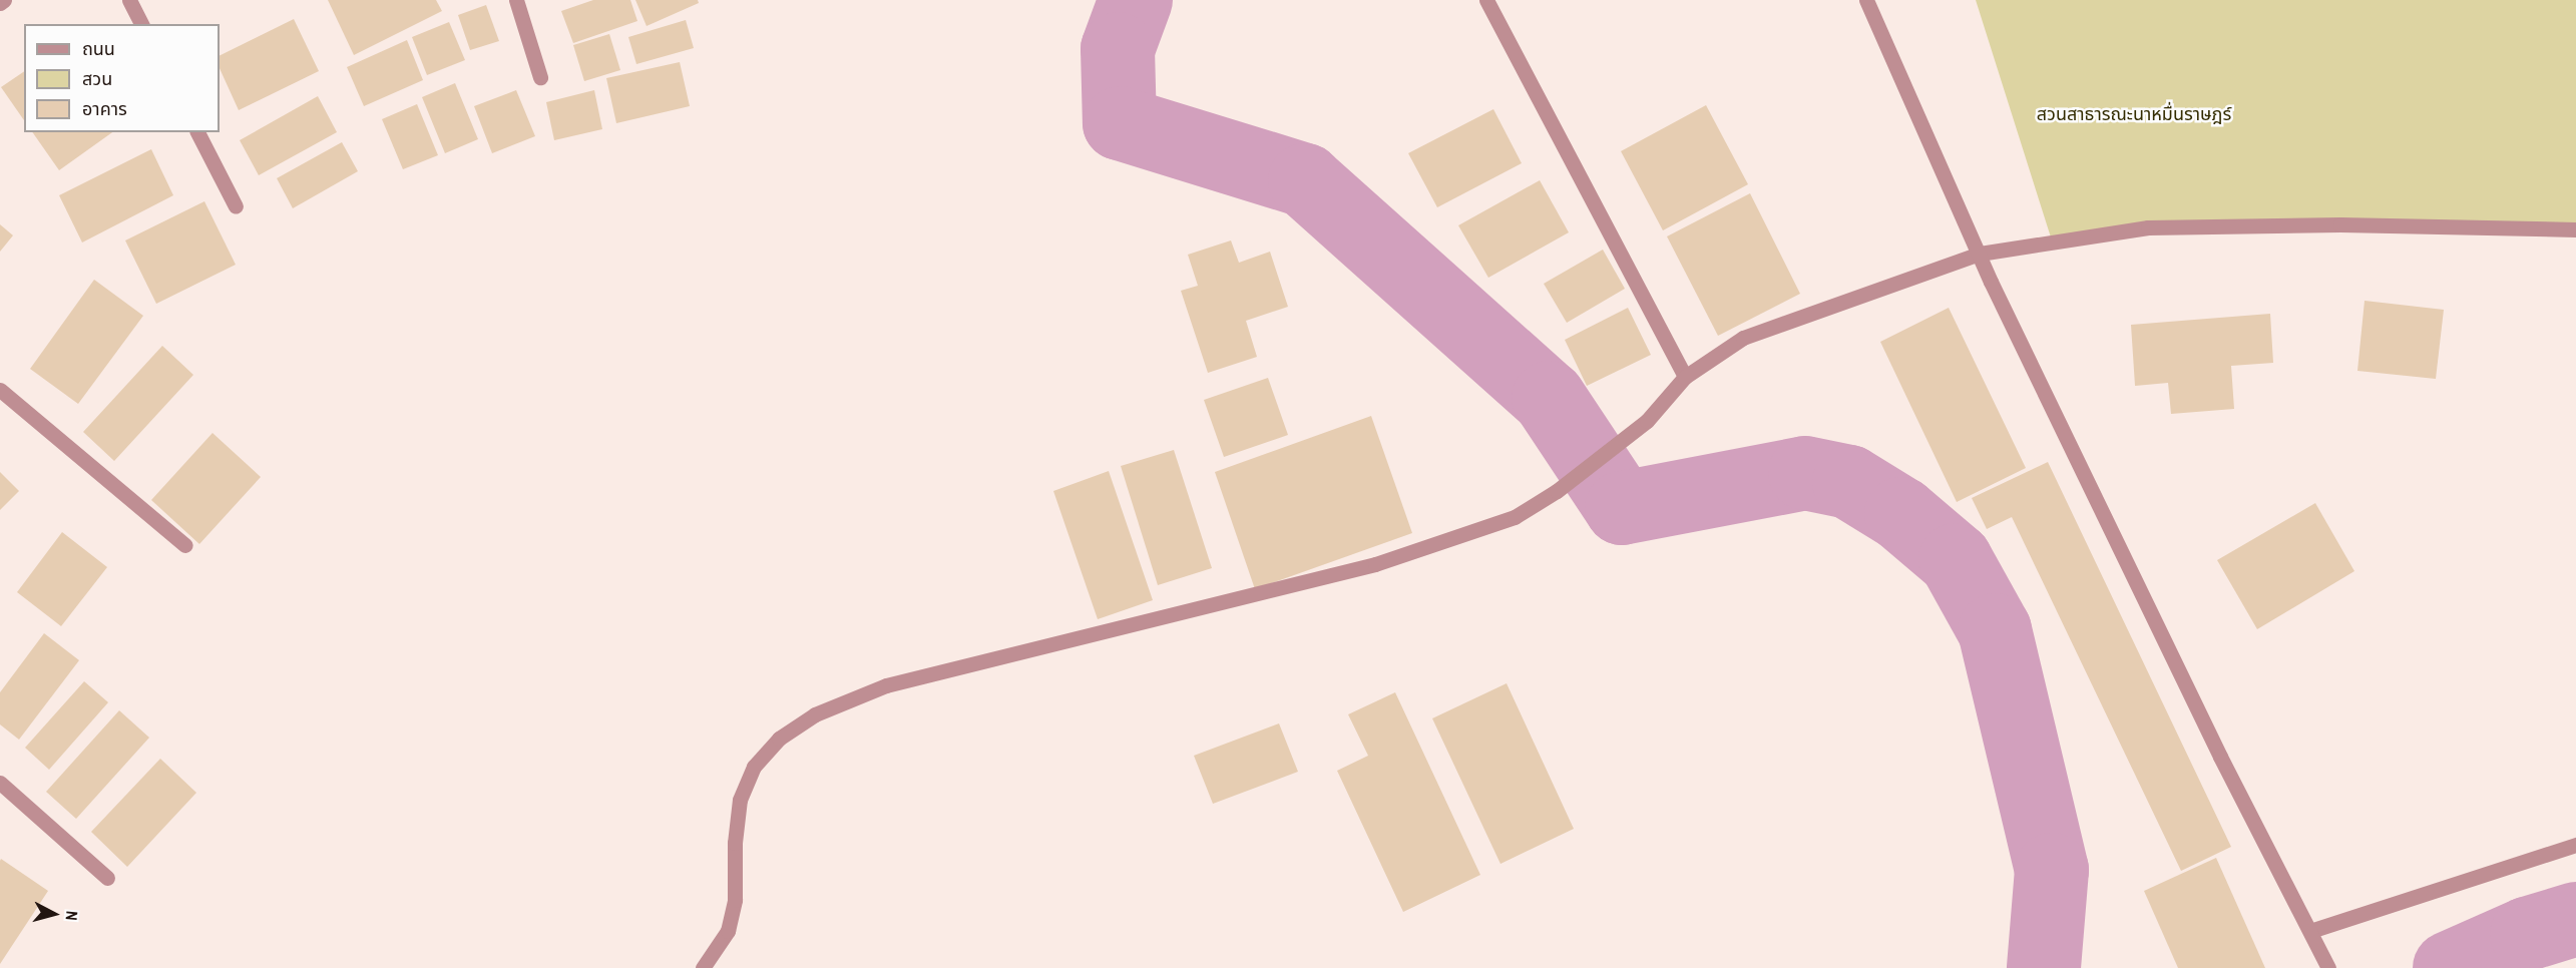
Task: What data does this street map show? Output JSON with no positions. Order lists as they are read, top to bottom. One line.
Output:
{"parks":["สวนสาธารณะนาหมื่นราษฎร์"],"legend":["ถนน","สวน","อาคาร"],"north":"right"}
